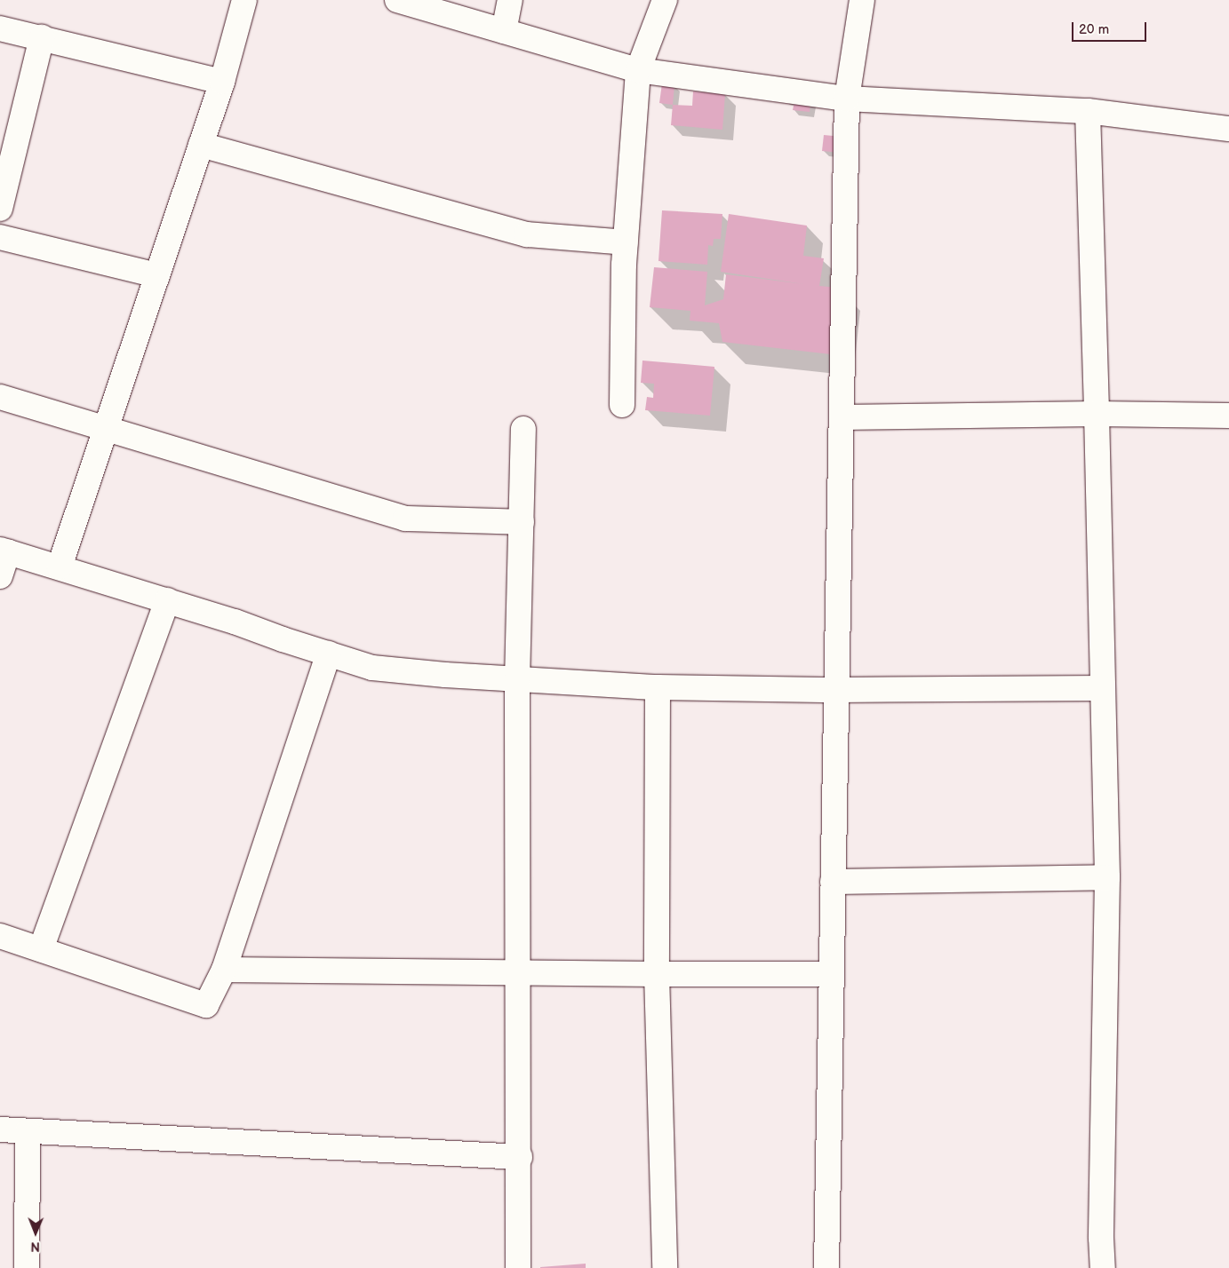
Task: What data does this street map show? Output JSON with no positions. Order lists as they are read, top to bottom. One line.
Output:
{"scale_bar":"20 m","north":"bottom"}
